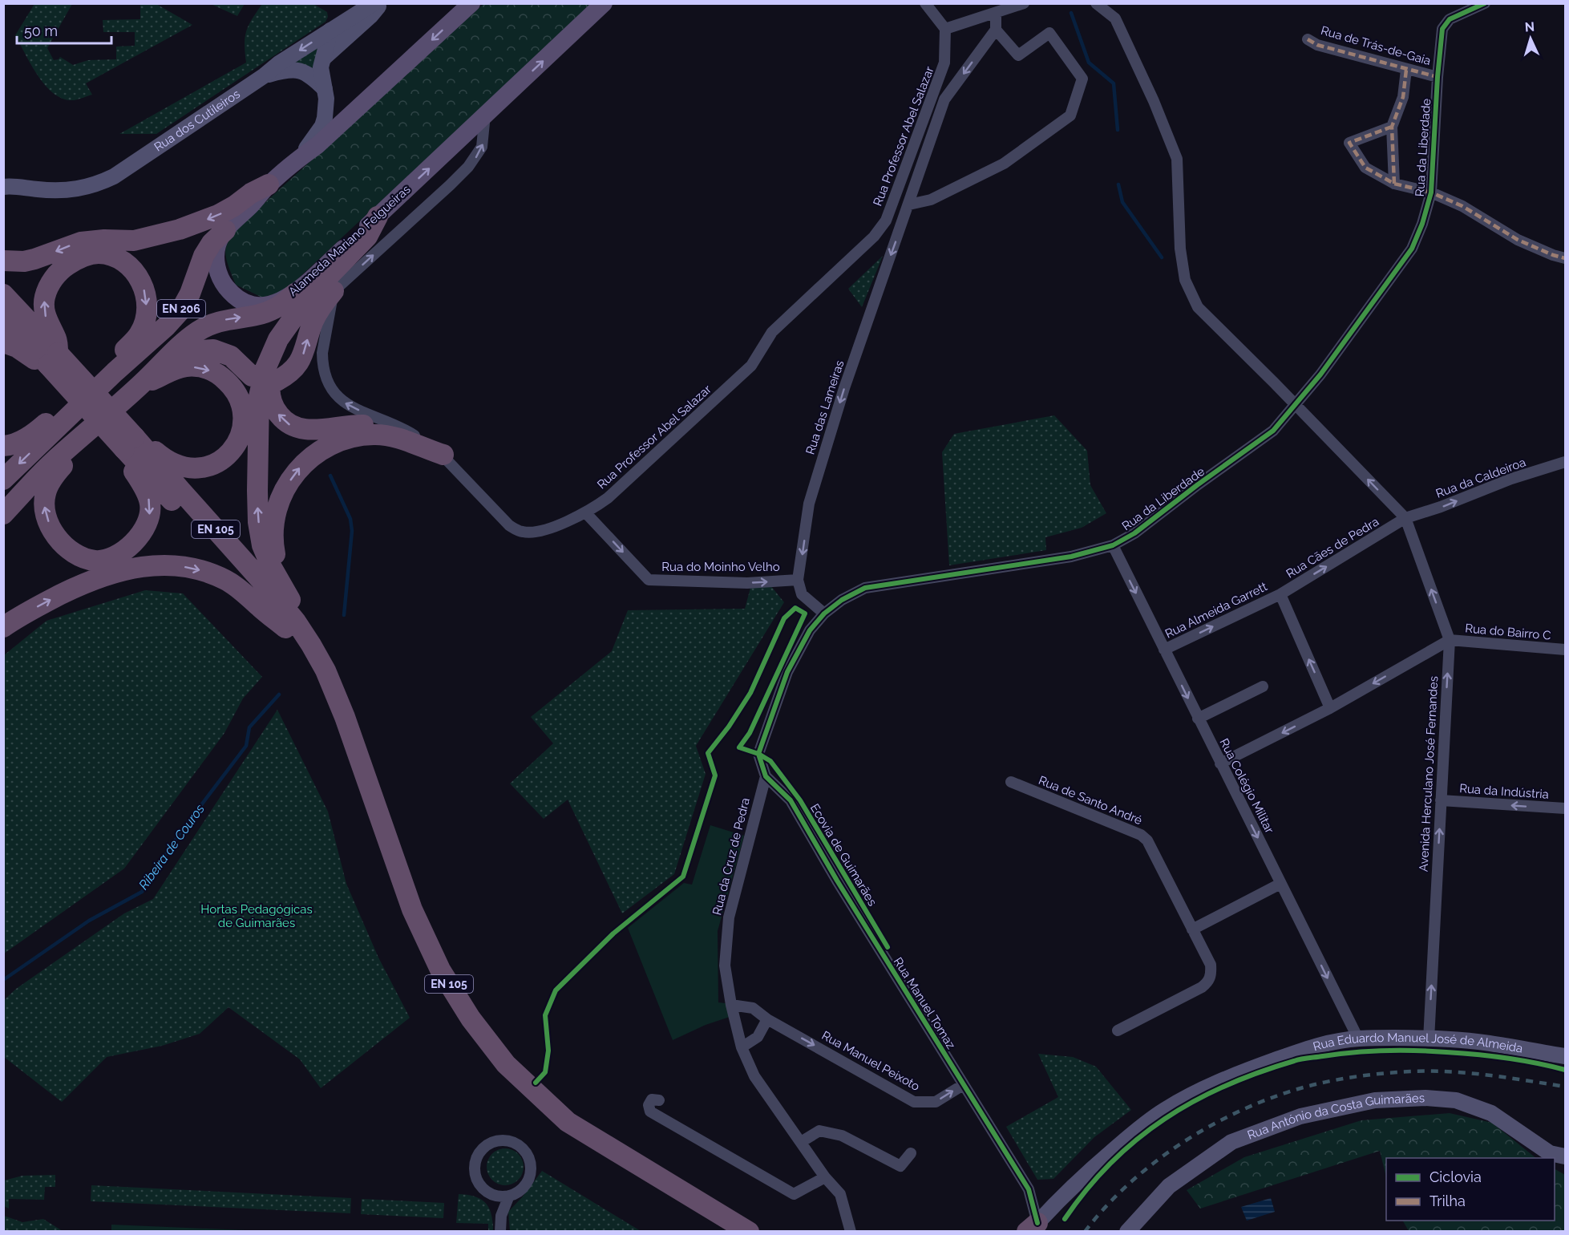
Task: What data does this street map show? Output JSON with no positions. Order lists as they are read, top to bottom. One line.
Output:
{"streets":{"highway":["EN 206","EN 105"],"main road":["Rua dos Cutileiros","Alameda Mariano Felgueiras","Rua Eduardo Manuel José de Almeida","Rua António da Costa Guimarães"],"street":["Rua de Trás-de-Gaia","Rua Professor Abel Salazar","Rua da Liberdade","Rua das Lameiras","Rua da Caldeiroa","Rua Cães de Pedra","Rua do Moinho Velho","Rua Almeida Garrett","Rua do Bairro C","Avenida Herculano José Fernandes","Rua Colégio Militar","Rua da Indústria","Rua de Santo André","Rua da Cruz de Pedra","Rua Manuel Tomaz","Rua Manuel Peixoto"],"cycle path":["Ecovia de Guimarães"]},"crossings":[["Rua de Trás-de-Gaia","Rua da Liberdade"],["Rua Professor Abel Salazar","Rua das Lameiras"],["Rua Professor Abel Salazar","Rua do Moinho Velho"],["Rua da Liberdade","Rua Colégio Militar"],["Rua da Liberdade","Rua da Cruz de Pedra"],["Rua da Liberdade","Rua Manuel Tomaz"],["Alameda Mariano Felgueiras","EN 206"],["Rua das Lameiras","Rua do Moinho Velho"],["Rua da Caldeiroa","Rua Cães de Pedra"],["Rua da Caldeiroa","Avenida Herculano José Fernandes"],["Rua Cães de Pedra","Rua Almeida Garrett"],["Rua Cães de Pedra","Avenida Herculano José Fernandes"],["Rua Almeida Garrett","Rua Colégio Militar"],["Rua do Bairro C","Avenida Herculano José Fernandes"],["Avenida Herculano José Fernandes","Rua da Indústria"],["Avenida Herculano José Fernandes","Rua Eduardo Manuel José de Almeida"],["Rua Colégio Militar","Rua Eduardo Manuel José de Almeida"],["Rua da Cruz de Pedra","Rua Manuel Tomaz"],["Rua da Cruz de Pedra","Rua Manuel Peixoto"],["Rua Manuel Tomaz","Rua Eduardo Manuel José de Almeida"],["Rua Manuel Tomaz","Rua Manuel Peixoto"]],"one_way":["Rua das Lameiras","Rua da Caldeiroa","Rua do Moinho Velho","Avenida Herculano José Fernandes","Rua Colégio Militar","Rua da Indústria","Rua Manuel Peixoto"],"water":["Ribeira de Couros"],"parks":["Hortas Pedagógicas de Guimarães"],"legend":["Ciclovia","Trilha"],"scale_bar":"50 m","north":"top"}
